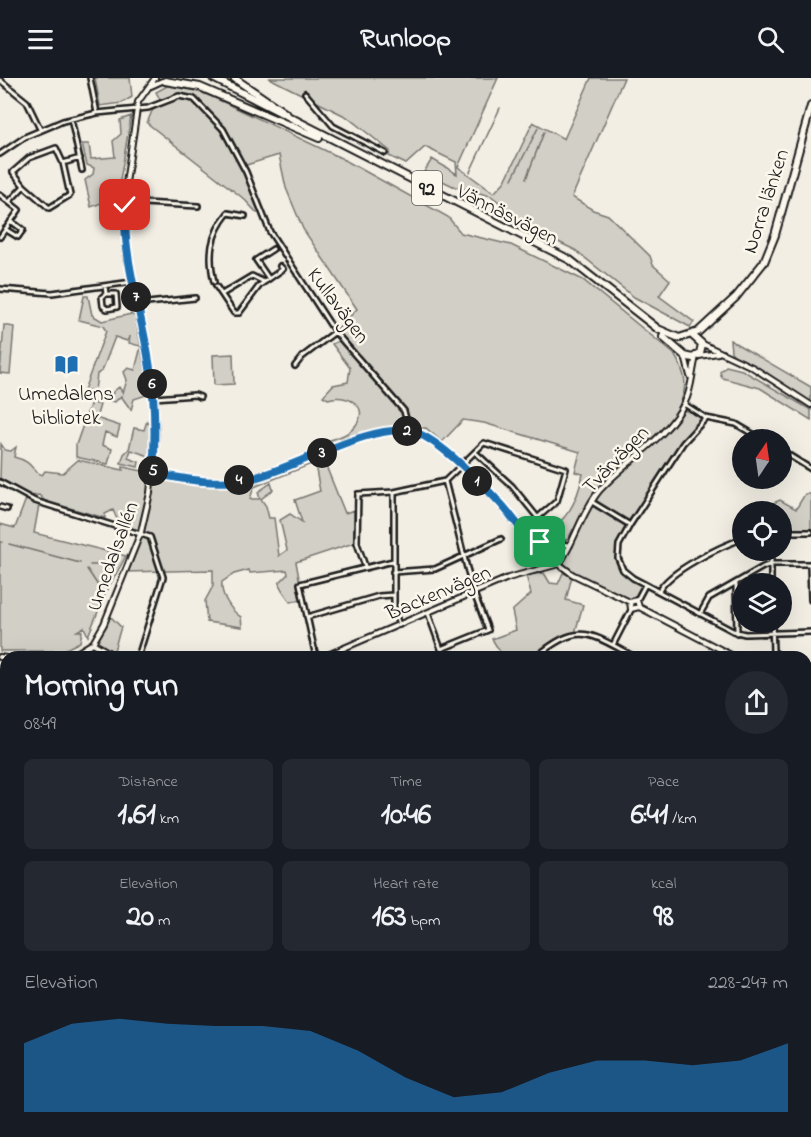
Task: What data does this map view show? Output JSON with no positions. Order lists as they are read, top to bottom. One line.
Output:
{"streets":{"highway":["92","Norra länken","Vännäsvägen"],"street":["Kullavägen","Tvärvägen","Umedalsallén","Backenvägen"]},"crossings":[["Norra länken","Vännäsvägen"],["Norra länken","Tvärvägen"],["Vännäsvägen","Tvärvägen"],["Kullavägen","Umedalsallén"],["Tvärvägen","Backenvägen"]],"places":{"library":["Umedalens bibliotek"]},"north":"top","page":{"header":"Runloop","pins":["7","6","2","3","5","4","1"],"heading":["Morning run","08:49"],"stats":[["Distance","1.61 km"],["Time","10:46"],["Pace","6:41 /km"],["Elevation","20 m"],["Heart rate","163 bpm"],["kcal","98"]],"chart":["Elevation","228–247 m"]}}
